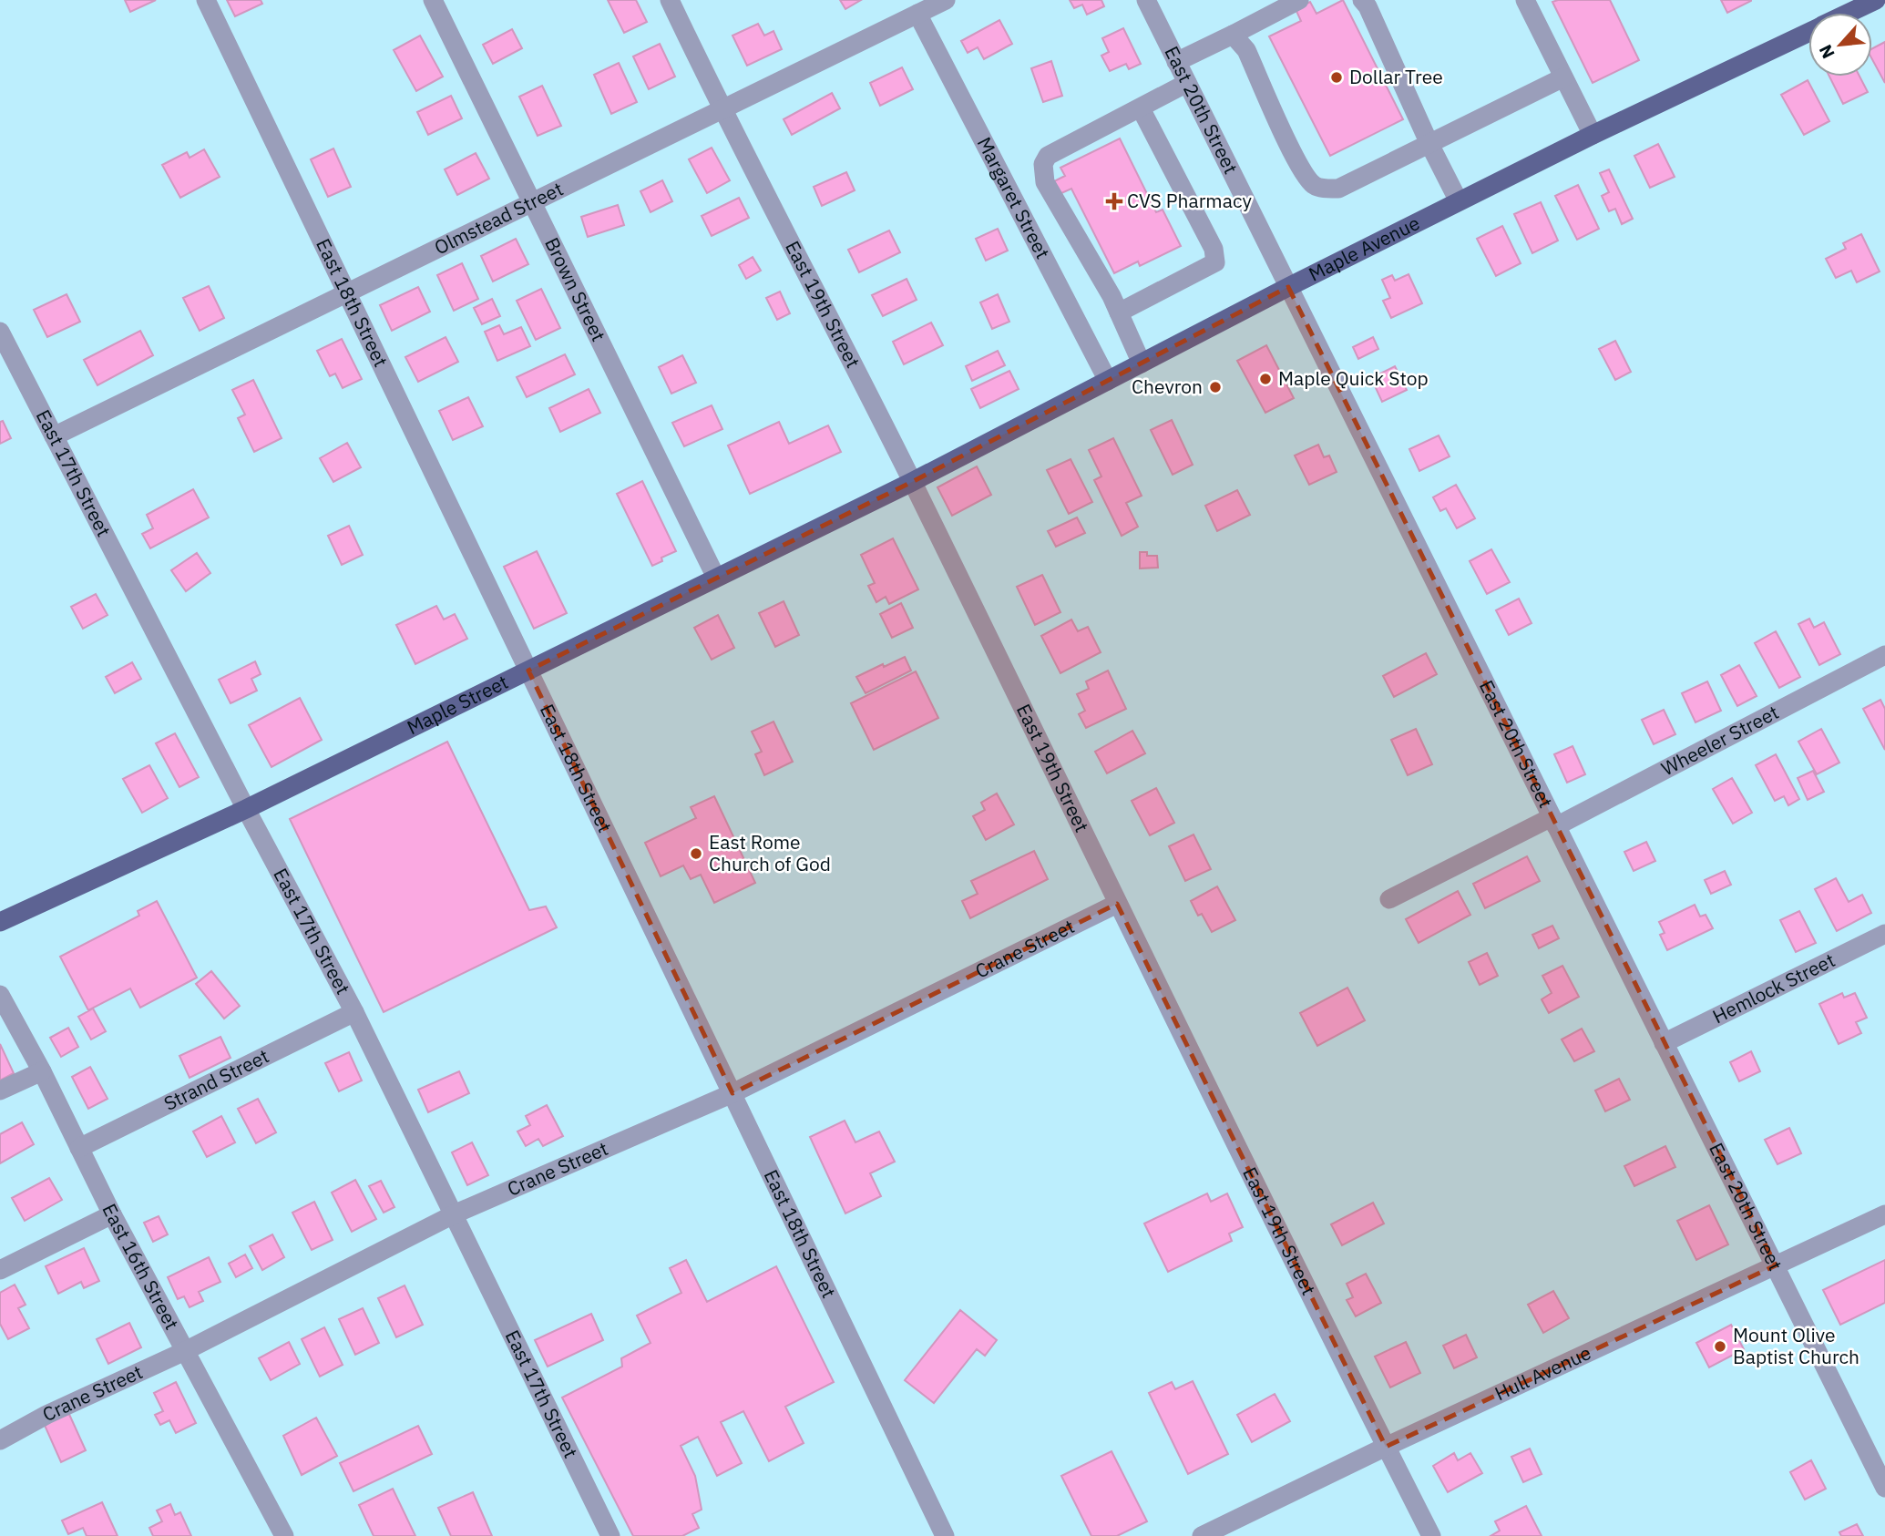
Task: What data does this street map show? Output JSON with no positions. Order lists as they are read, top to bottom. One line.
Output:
{"streets":{"main road":["Maple Avenue","Maple Street"],"street":["East 20th Street","Margaret Street","Olmstead Street","Brown Street","East 18th Street","East 19th Street","East 17th Street","Wheeler Street","Crane Street","Hemlock Street","Strand Street","East 16th Street","Hull Avenue"]},"crossings":[["East 20th Street","Maple Avenue"],["East 20th Street","Wheeler Street"],["East 20th Street","Hemlock Street"],["East 20th Street","Hull Avenue"],["Margaret Street","Olmstead Street"],["Margaret Street","Maple Avenue"],["Olmstead Street","Brown Street"],["Olmstead Street","East 18th Street"],["Olmstead Street","East 19th Street"],["Olmstead Street","East 17th Street"],["Maple Avenue","East 19th Street"],["Maple Avenue","Maple Street"],["Brown Street","Maple Street"],["East 18th Street","Maple Street"],["East 18th Street","Crane Street"],["East 19th Street","Maple Street"],["East 19th Street","Crane Street"],["East 19th Street","Hull Avenue"],["East 17th Street","Maple Street"],["East 17th Street","Crane Street"],["East 17th Street","Strand Street"],["Crane Street","East 16th Street"],["Strand Street","East 16th Street"]],"places":{"other":["Dollar Tree","Maple Quick Stop","Chevron","East Rome Church of God","Mount Olive Baptist Church"],"health":["CVS Pharmacy"]},"north":"bottom left"}
